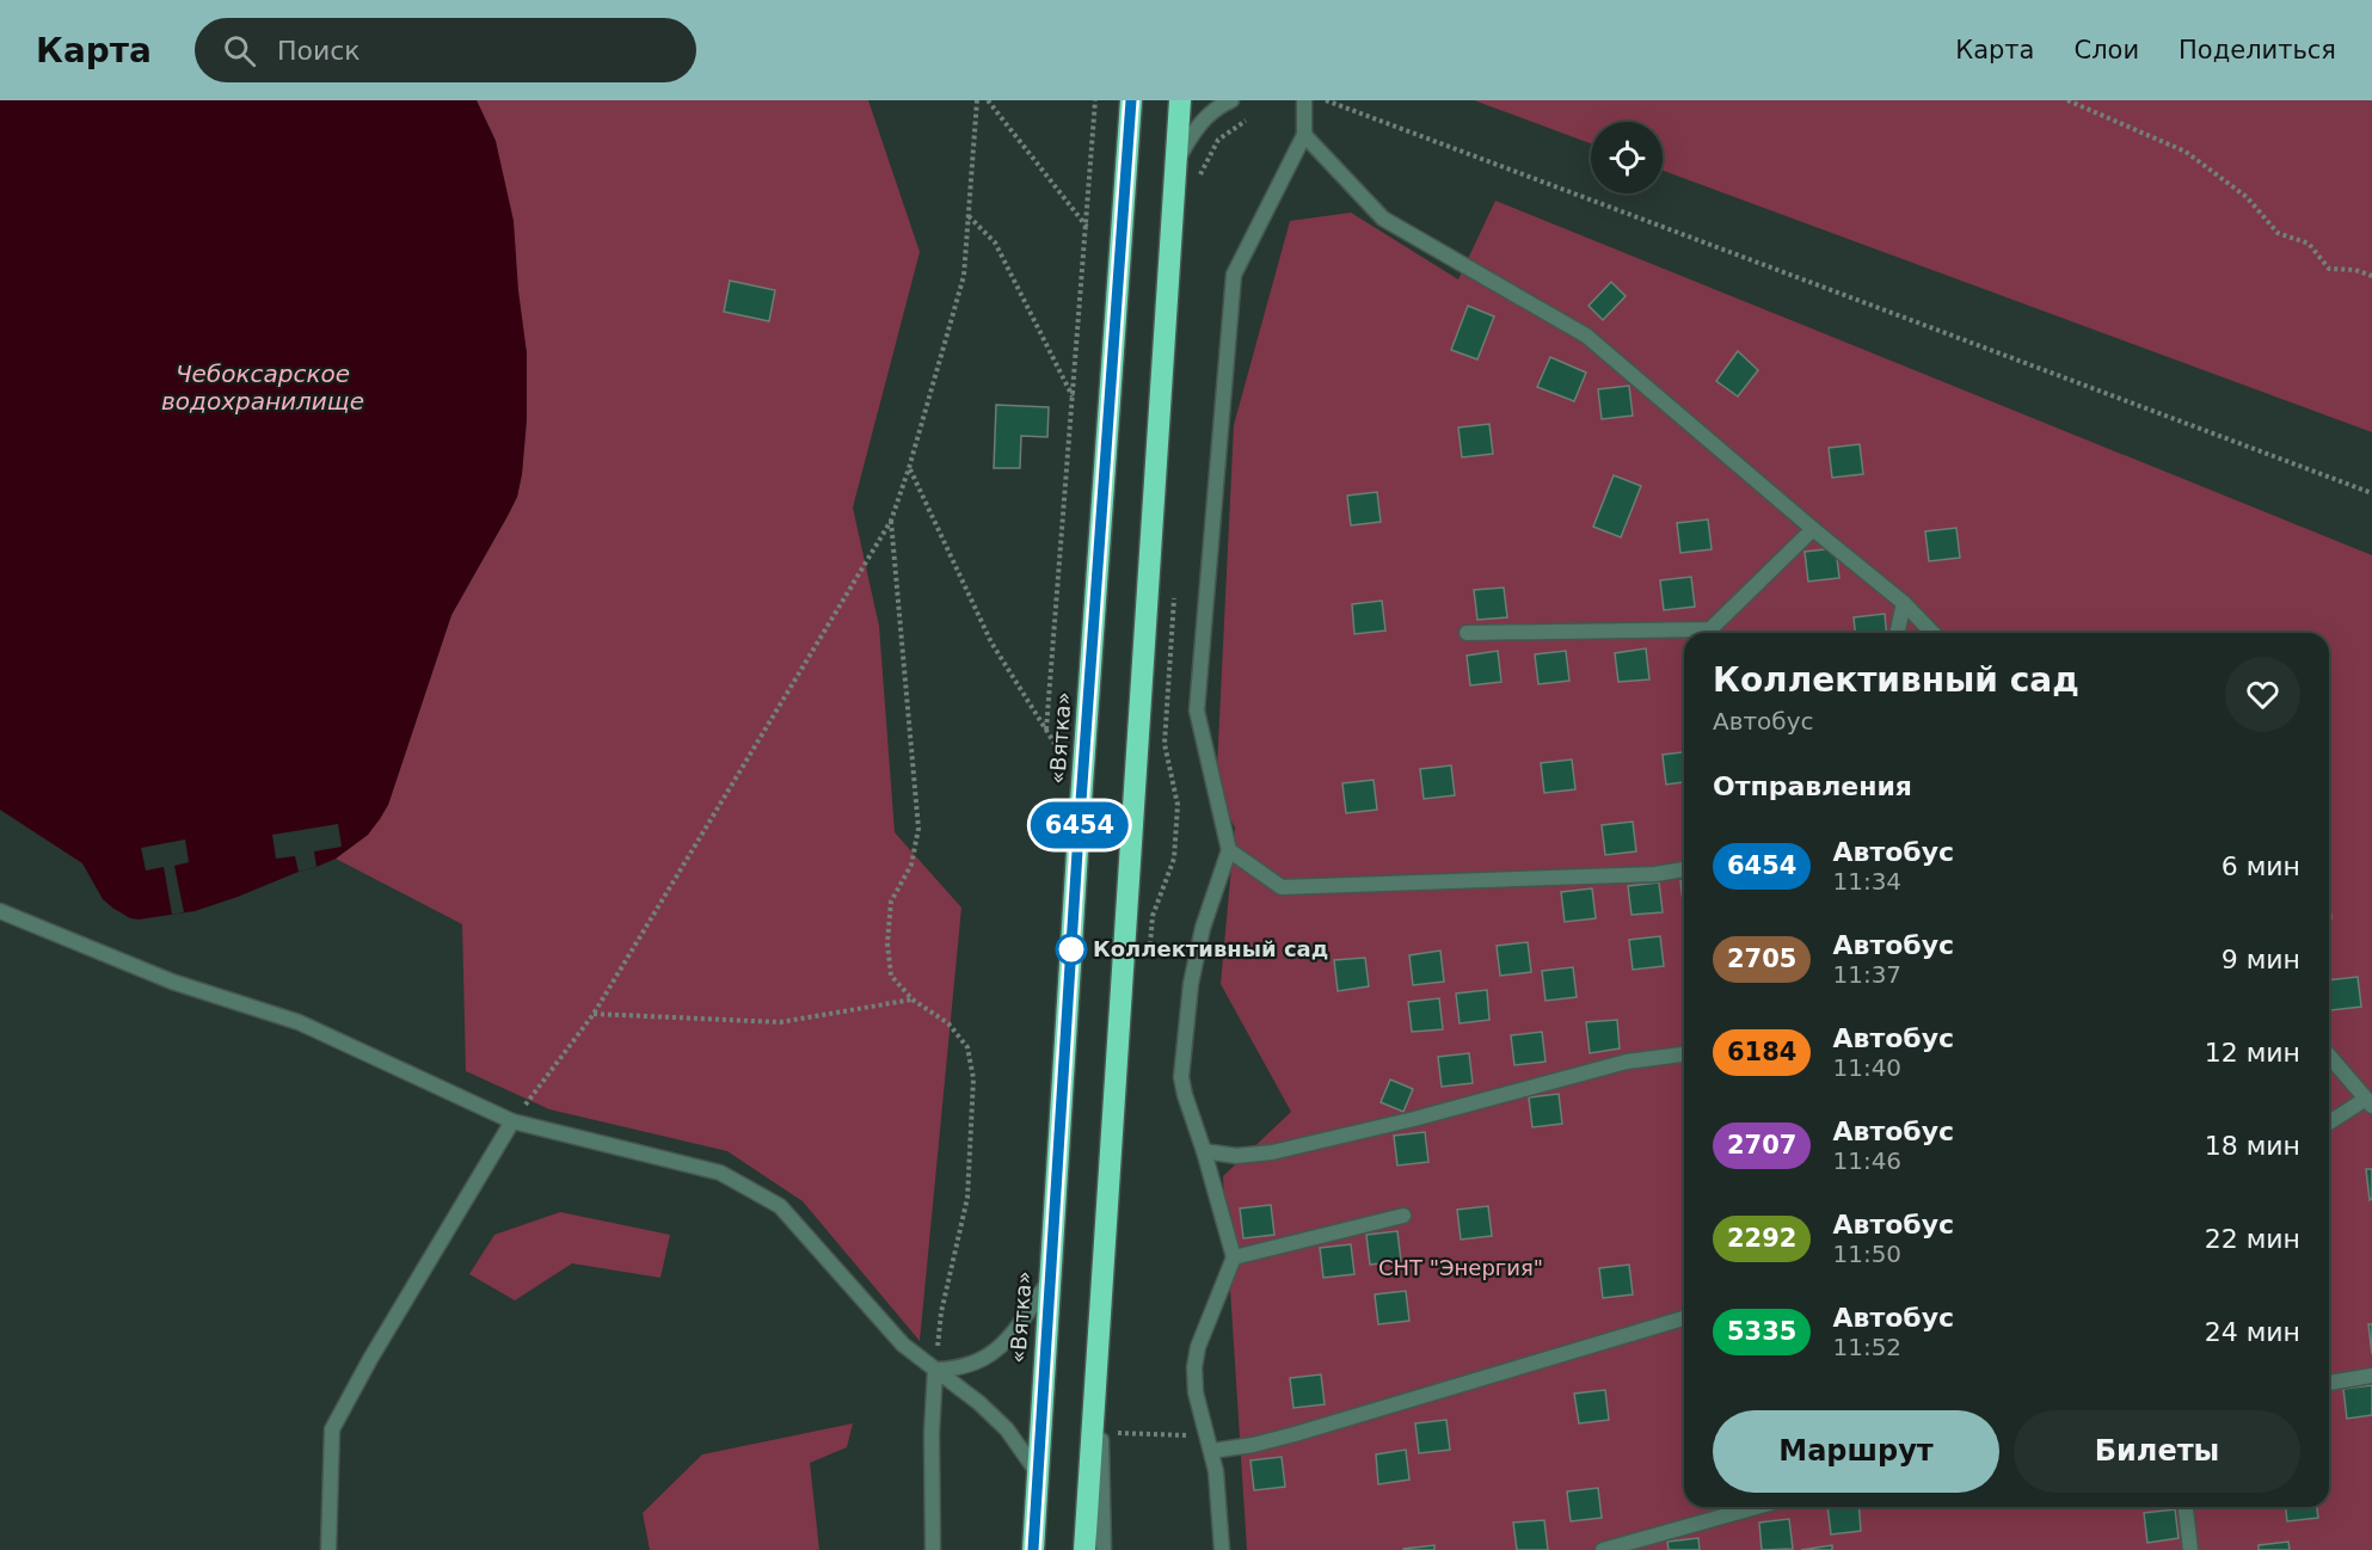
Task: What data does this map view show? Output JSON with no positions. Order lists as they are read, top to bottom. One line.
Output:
{"streets":{"highway":["«Вятка»"]},"water":["Чебоксарское водохранилище"],"parks":["СНТ \"Энергия\""],"places":["Коллективный сад"],"lines":["bus line 6454"],"page":{"header":"Карта","search":"Поиск","nav":["Карта","Слои","Поделиться"],"on_map":"6454","heading":[["Коллективный сад","Автобус"],"Отправления"],"list":[{"mark":"6454","name":"Автобус","note":"11:34","value":"6 мин"},{"mark":"2705","name":"Автобус","note":"11:37","value":"9 мин"},{"mark":"6184","name":"Автобус","note":"11:40","value":"12 мин"},{"mark":"2707","name":"Автобус","note":"11:46","value":"18 мин"},{"mark":"2292","name":"Автобус","note":"11:50","value":"22 мин"},{"mark":"5335","name":"Автобус","note":"11:52","value":"24 мин"}],"buttons":["Маршрут","Билеты"]}}
